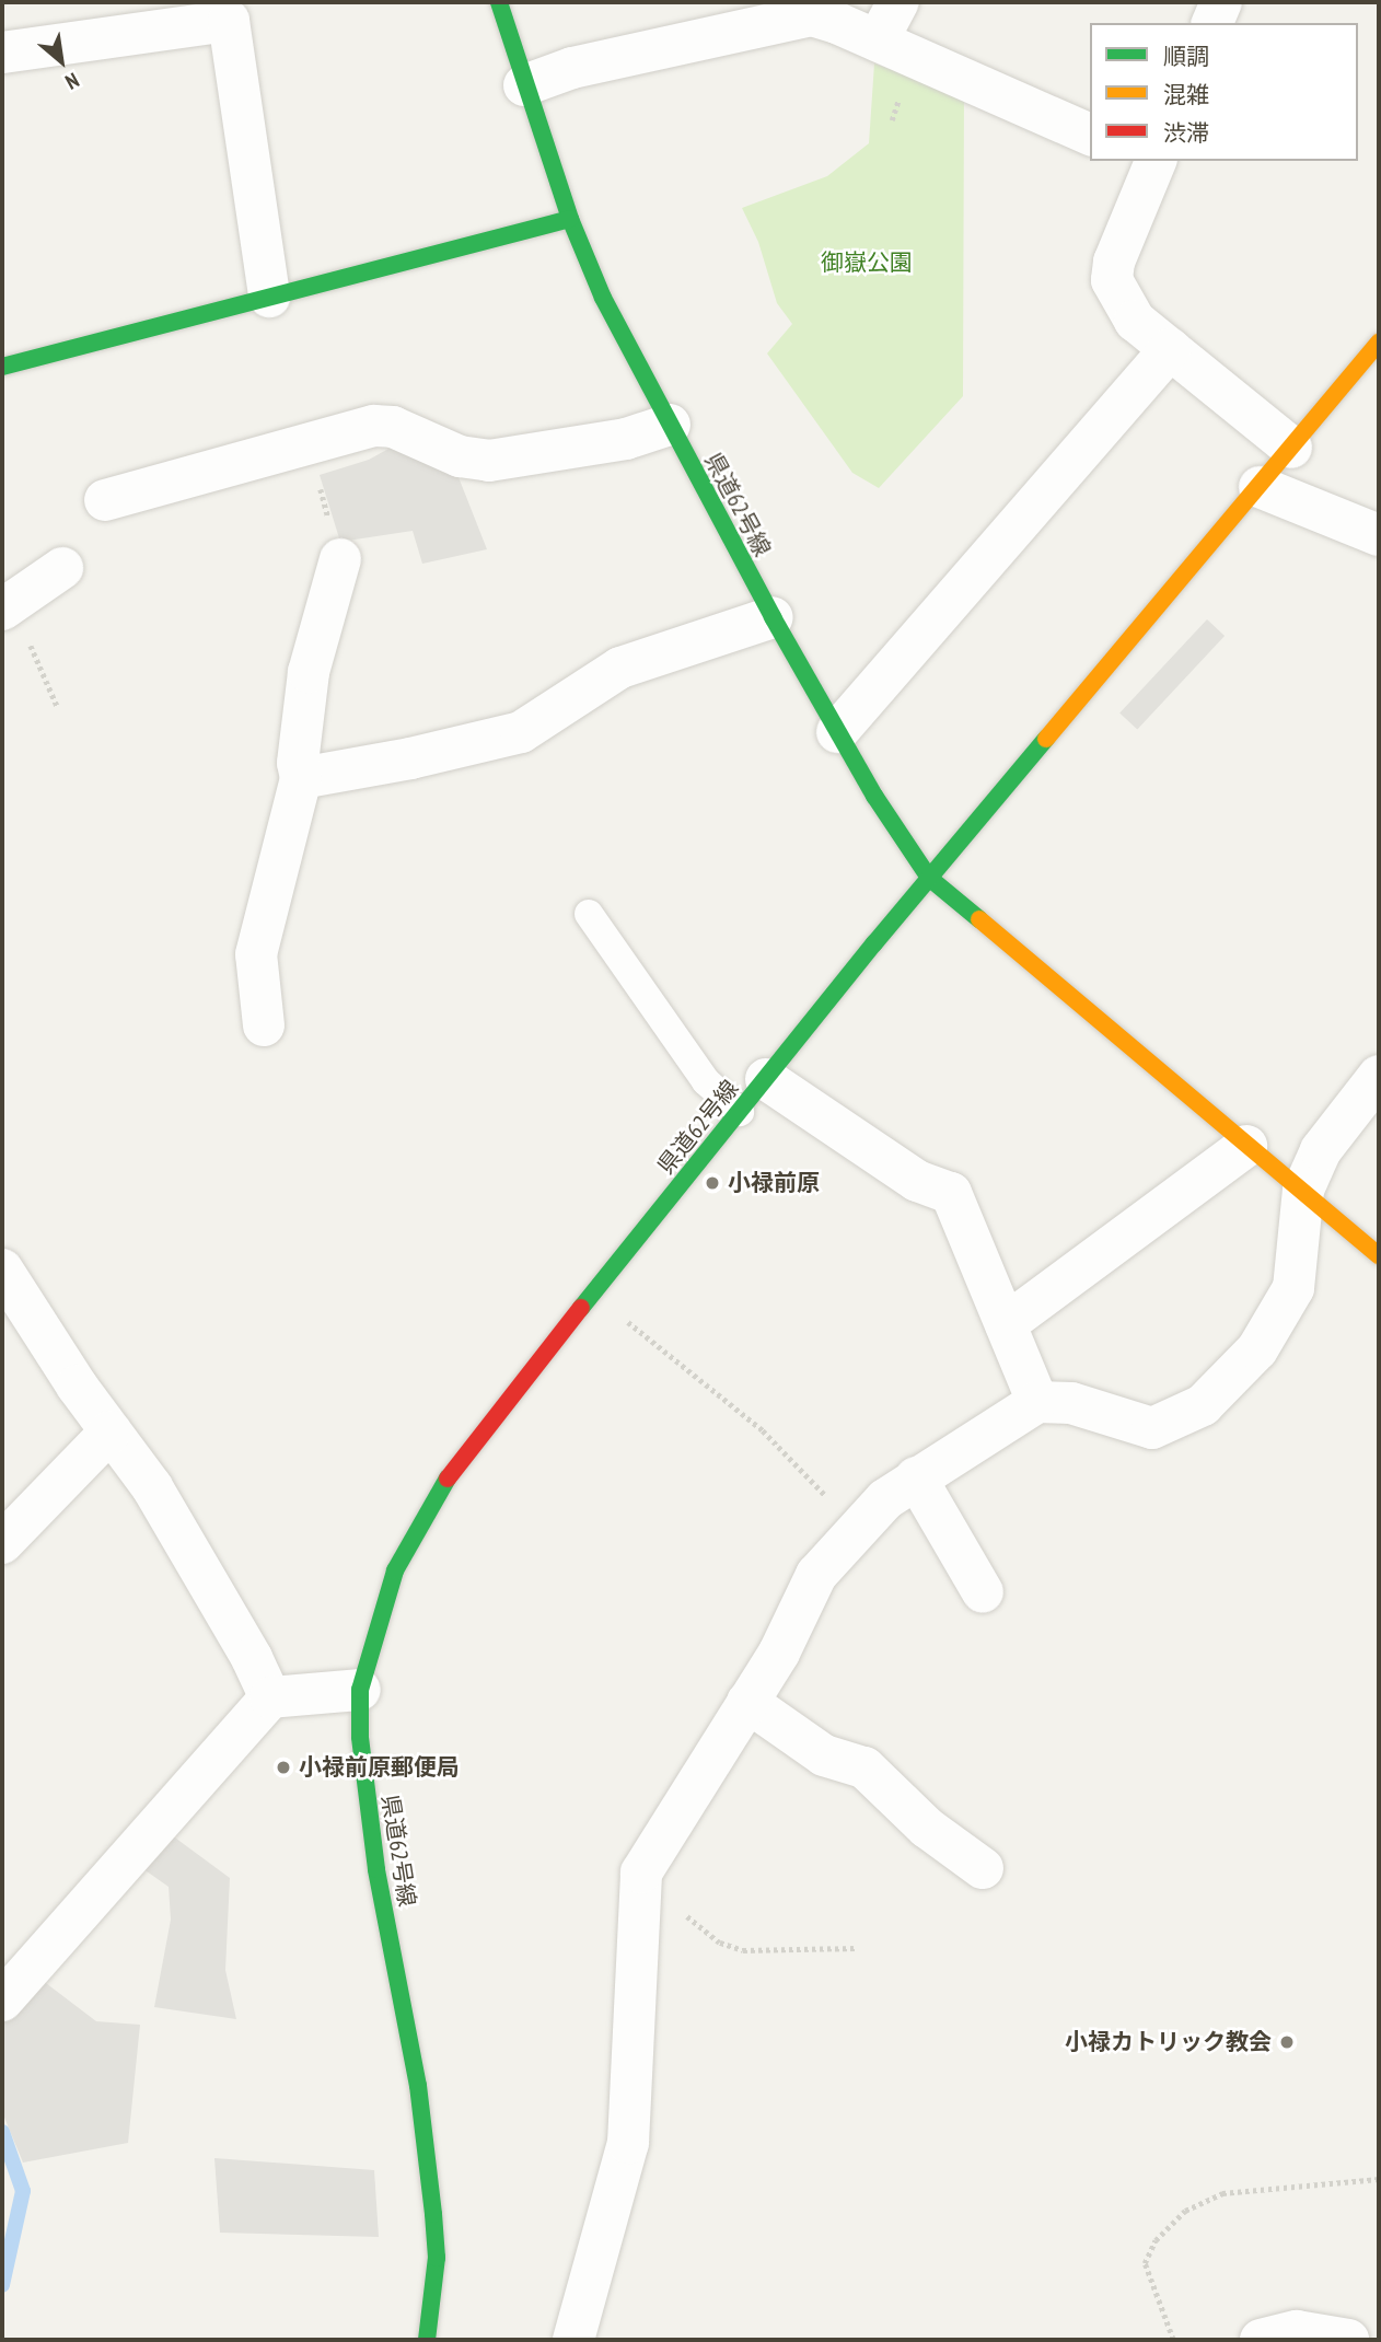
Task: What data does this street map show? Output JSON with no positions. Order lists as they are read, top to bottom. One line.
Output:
{"streets":{"main road":["県道62号線"]},"parks":["御嶽公園"],"places":["小禄前原","小禄前原郵便局","小禄カトリック教会"],"legend":["順調","混雑","渋滞"],"north":"bottom right"}
